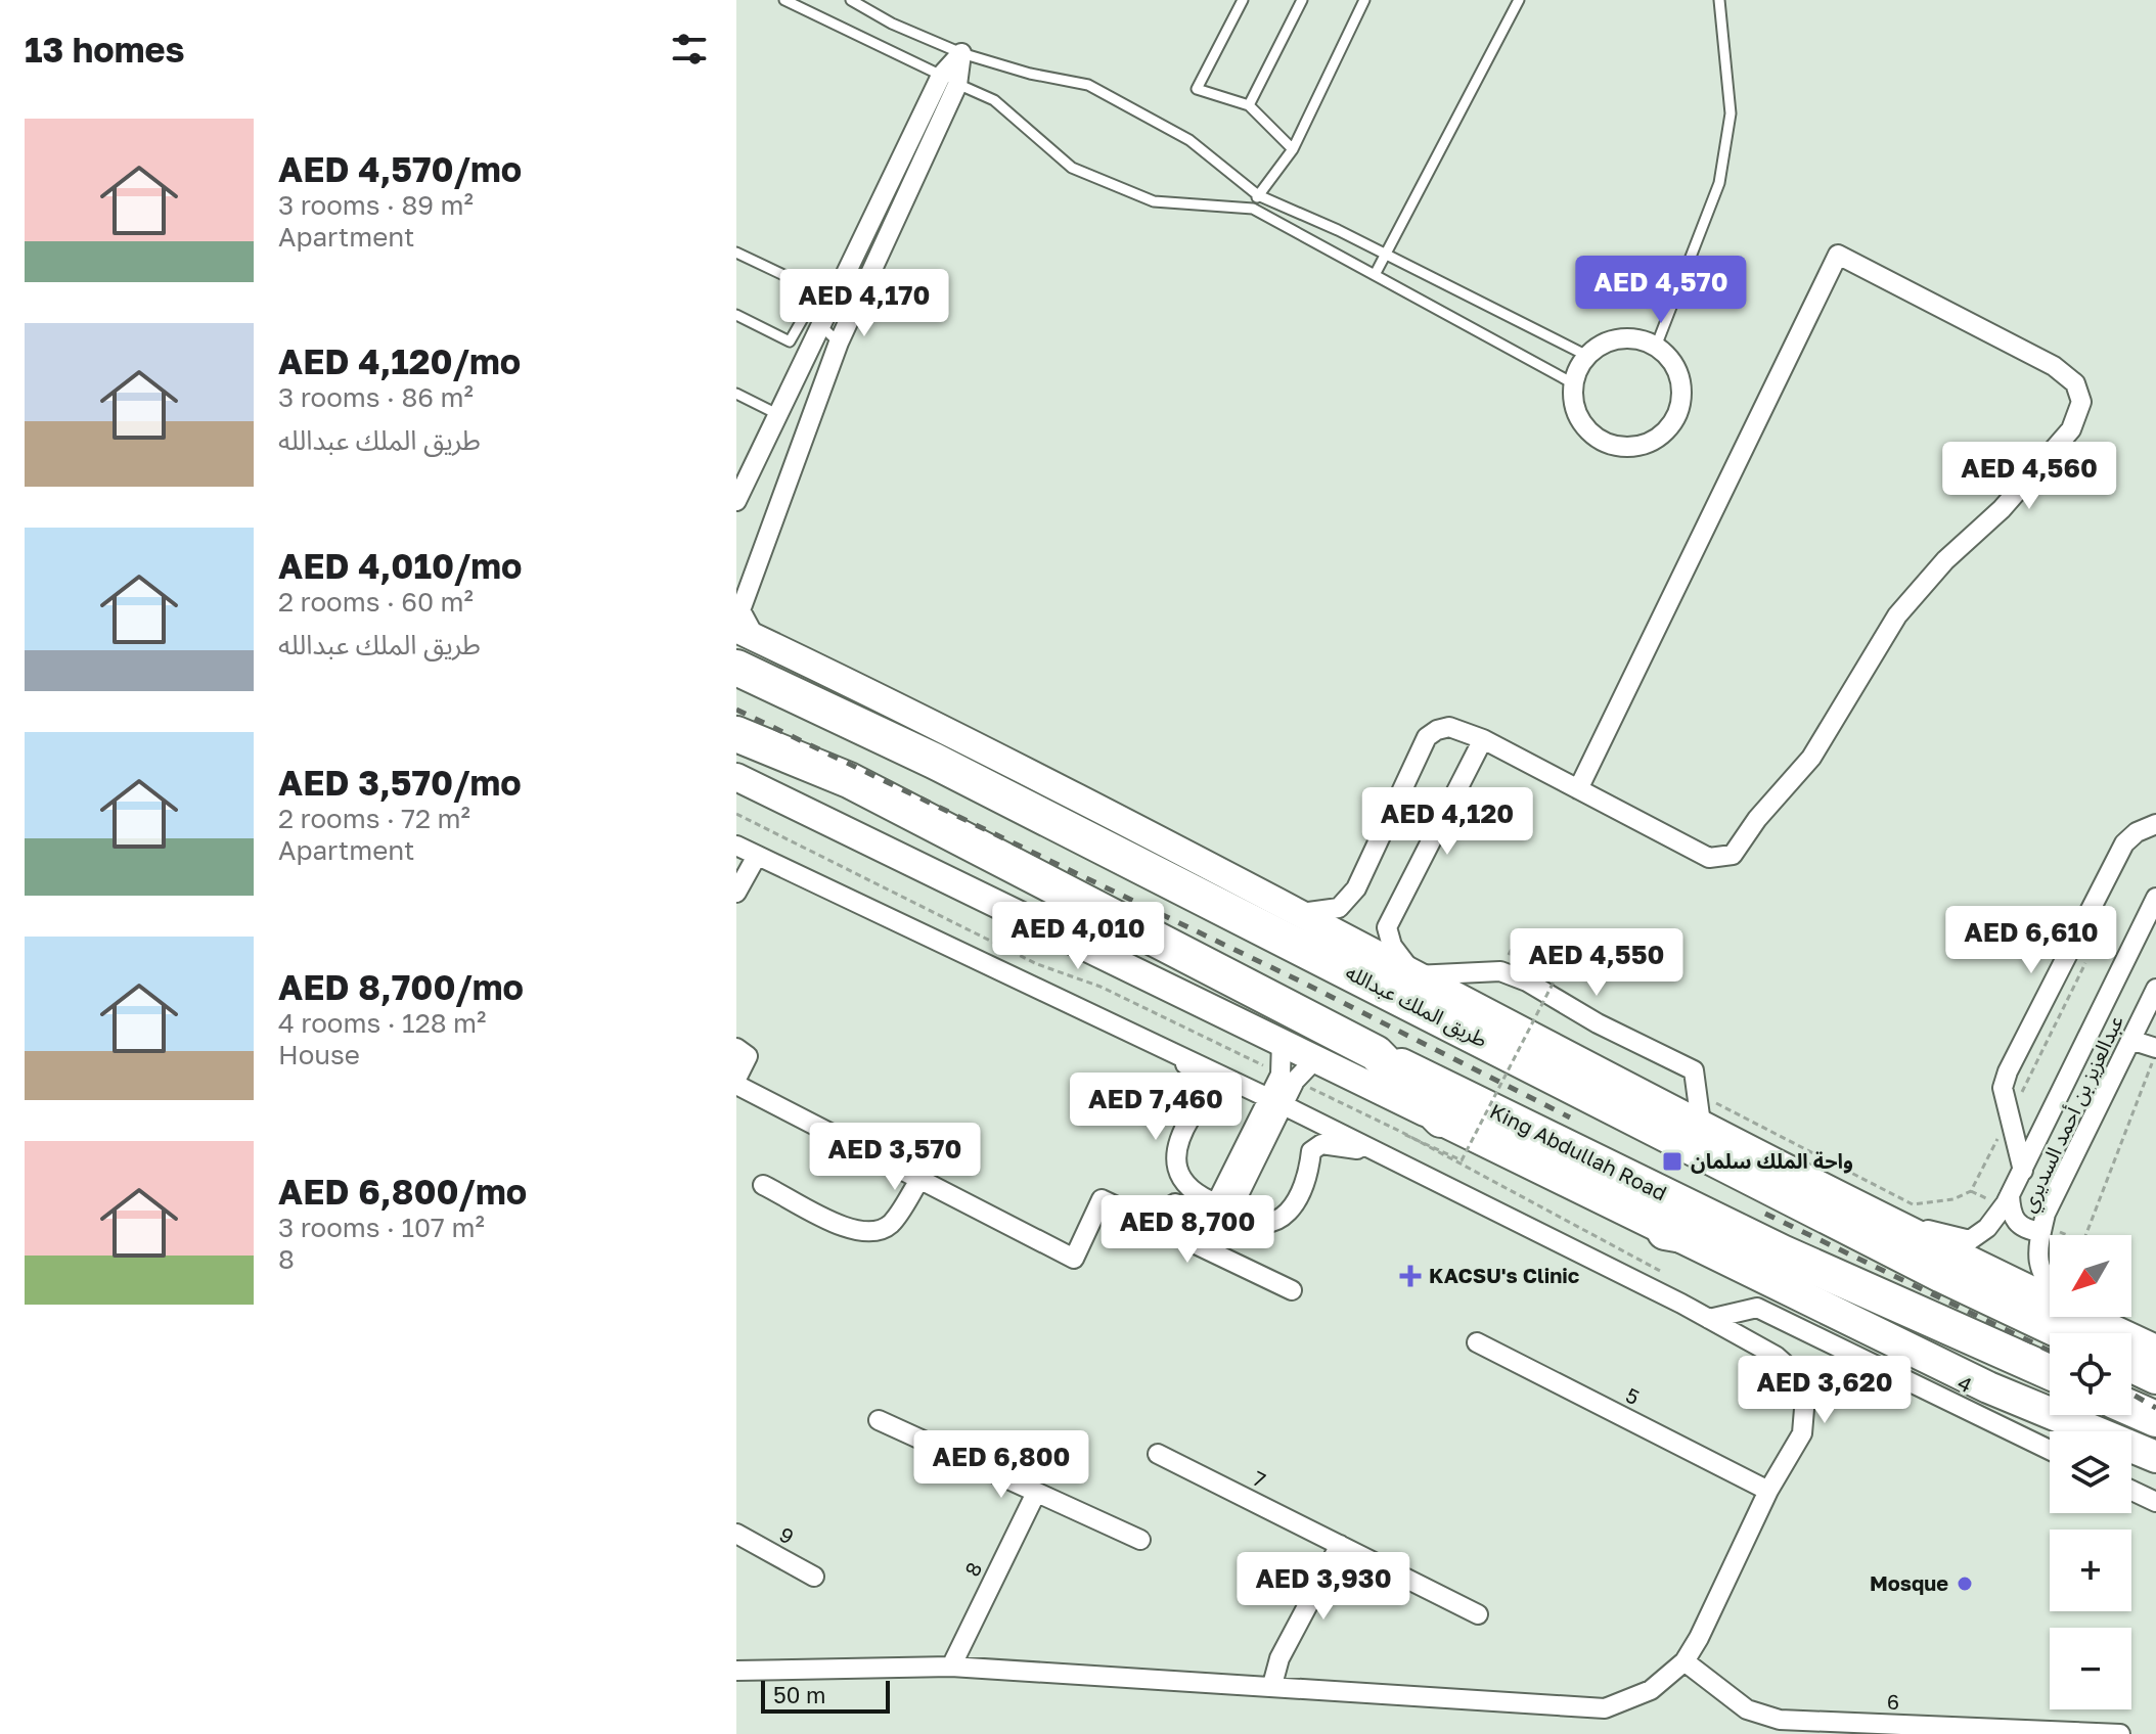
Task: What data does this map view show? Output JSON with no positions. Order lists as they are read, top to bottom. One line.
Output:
{"streets":{"highway":["طريق الملك عبدالله","King Abdullah Road"],"street":["عبدالعزيز بن أحمد السديري","4","5","7","9","8","6"]},"places":{"transit":["واحة الملك سلمان"],"health":["KACSU's Clinic"],"other":["Mosque"]},"scale_bar":"50 m","north":"bottom left","page":{"heading":"13 homes","list":[{"name":"AED 4,570/mo","note":"3 rooms · 89 m² · Apartment"},{"name":"AED 4,120/mo","note":"3 rooms · 86 m² · طريق الملك عبدالله"},{"name":"AED 4,010/mo","note":"2 rooms · 60 m² · طريق الملك عبدالله"},{"name":"AED 3,570/mo","note":"2 rooms · 72 m² · Apartment"},{"name":"AED 8,700/mo","note":"4 rooms · 128 m² · House"},{"name":"AED 6,800/mo","note":"3 rooms · 107 m² · 8"}],"price":["AED 4,570","AED 4,170","AED 4,560","AED 4,120","AED 4,010","AED 6,610","AED 4,550","AED 7,460","AED 3,570","AED 8,700","AED 3,620","AED 6,800","AED 3,930"],"map_buttons":["+","−"],"scale":"50 m"}}
